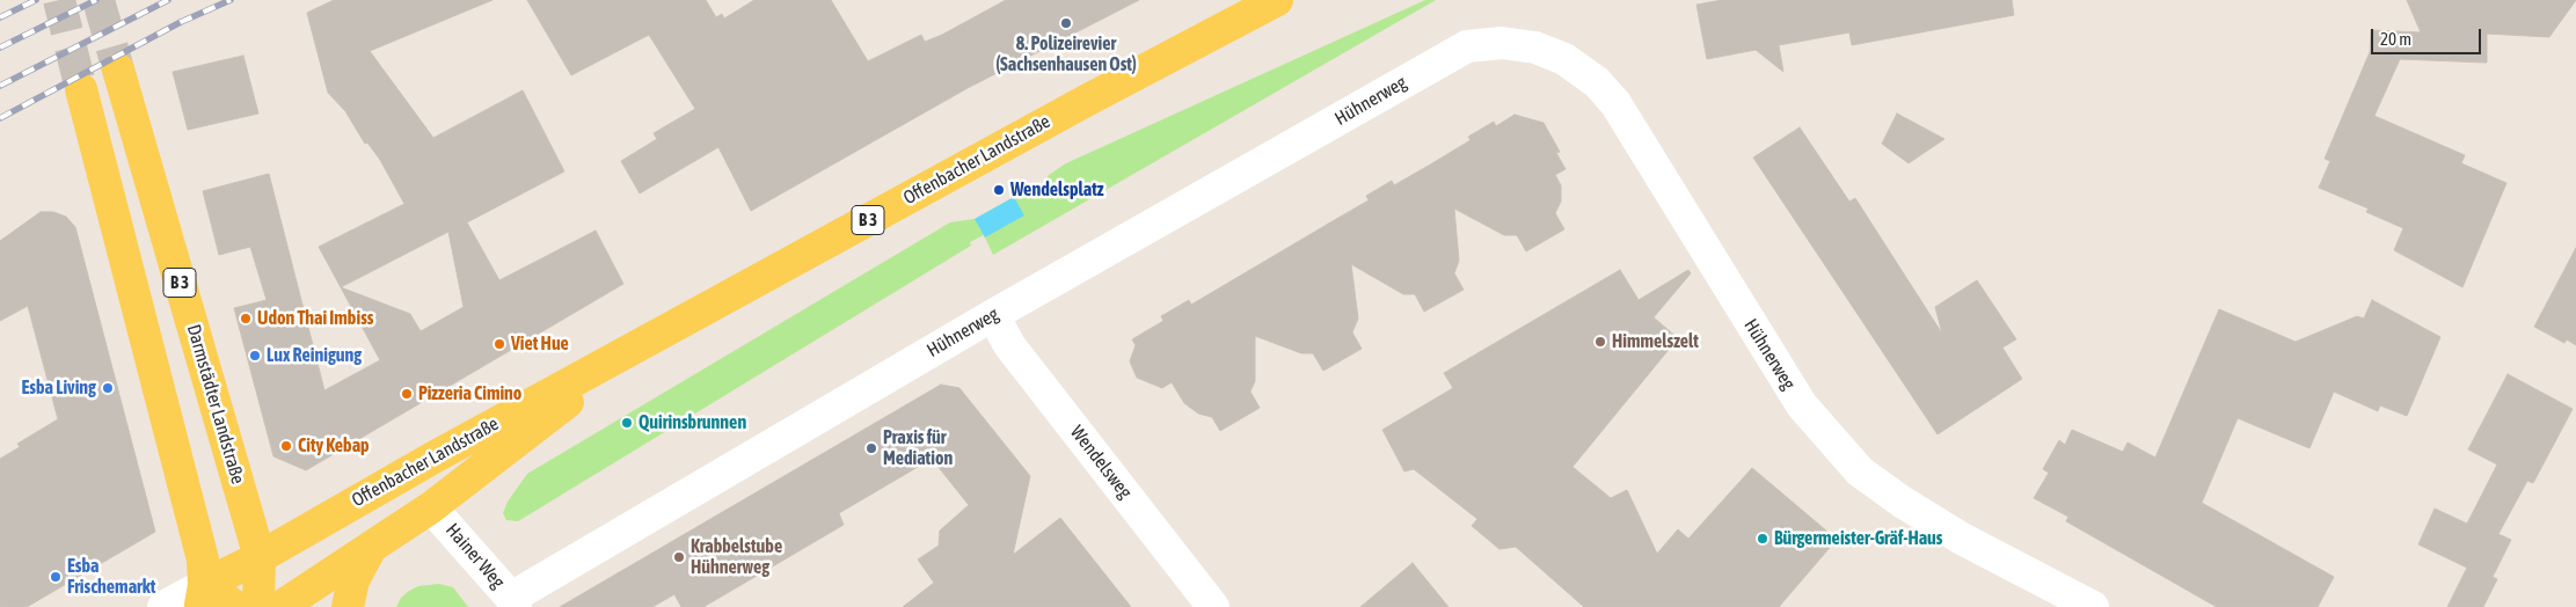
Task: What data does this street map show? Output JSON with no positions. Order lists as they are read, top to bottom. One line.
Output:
{"streets":{"main road":["Offenbacher Landstraße","B 3","Darmstädter Landstraße"],"street":["Hühnerweg","Wendelsweg","Hainer Weg"]},"crossings":[["Hühnerweg","Wendelsweg"],["Hühnerweg","Hainer Weg"],["Offenbacher Landstraße","B 3"],["Offenbacher Landstraße","Darmstädter Landstraße"],["Offenbacher Landstraße","Hainer Weg"]],"places":["8. Polizeirevier (Sachsenhausen Ost)","Wendelsplatz","Udon Thai Imbiss","Himmelszelt","Viet Hue","Lux Reinigung","Esba Living","Pizzeria Cimino","Quirinsbrunnen","City Kebap","Praxis für Mediation","Bürgermeister-Gräf-Haus","Krabbelstube Hühnerweg","Esba Frischemarkt"],"scale_bar":"20 m"}
